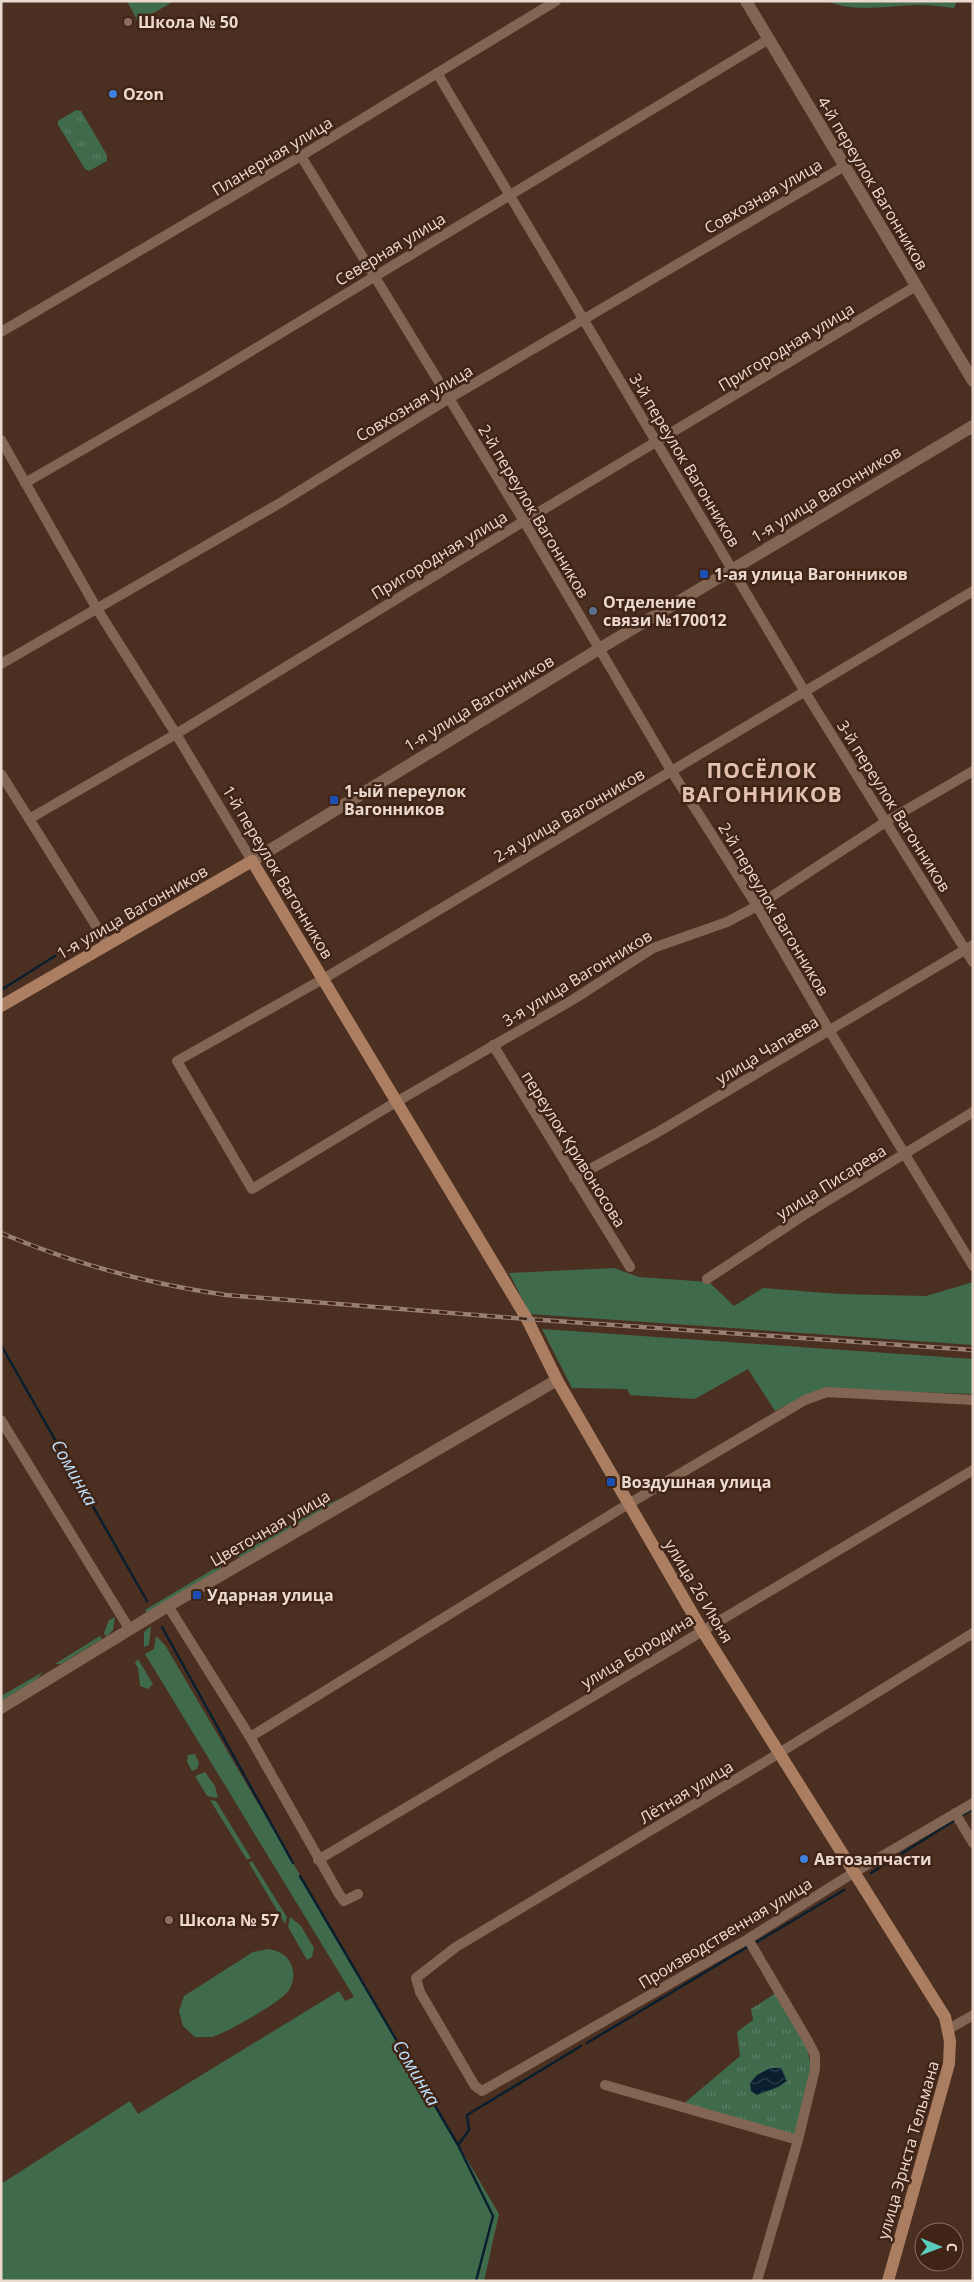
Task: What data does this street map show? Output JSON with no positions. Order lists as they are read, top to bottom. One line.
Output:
{"streets":{"main road":["1-я улица Вагонников","1-й переулок Вагонников","улица 26 Июня","улица Эрнста Тельмана"],"street":["Планерная улица","4-й переулок Вагонников","Совхозная улица","Северная улица","Пригородная улица","3-й переулок Вагонников","2-й переулок Вагонников","2-я улица Вагонников","3-я улица Вагонников","улица Чапаева","переулок Кривоносова","улица Писарева","Цветочная улица","улица Бородина","Лётная улица","Производственная улица"]},"crossings":[["Планерная улица","3-й переулок Вагонников"],["Планерная улица","2-й переулок Вагонников"],["4-й переулок Вагонников","Совхозная улица"],["4-й переулок Вагонников","Северная улица"],["4-й переулок Вагонников","Пригородная улица"],["Совхозная улица","3-й переулок Вагонников"],["Совхозная улица","2-й переулок Вагонников"],["Совхозная улица","1-й переулок Вагонников"],["Северная улица","3-й переулок Вагонников"],["Северная улица","2-й переулок Вагонников"],["Северная улица","1-й переулок Вагонников"],["Пригородная улица","3-й переулок Вагонников"],["Пригородная улица","2-й переулок Вагонников"],["Пригородная улица","1-й переулок Вагонников"],["3-й переулок Вагонников","1-я улица Вагонников"],["3-й переулок Вагонников","2-я улица Вагонников"],["3-й переулок Вагонников","3-я улица Вагонников"],["3-й переулок Вагонников","улица Чапаева"],["1-я улица Вагонников","2-й переулок Вагонников"],["1-я улица Вагонников","1-й переулок Вагонников"],["2-й переулок Вагонников","2-я улица Вагонников"],["2-й переулок Вагонников","3-я улица Вагонников"],["2-й переулок Вагонников","улица Чапаева"],["2-й переулок Вагонников","улица Писарева"],["2-я улица Вагонников","1-й переулок Вагонников"],["2-я улица Вагонников","3-я улица Вагонников"],["1-й переулок Вагонников","3-я улица Вагонников"],["1-й переулок Вагонников","улица 26 Июня"],["3-я улица Вагонников","переулок Кривоносова"],["улица Чапаева","переулок Кривоносова"],["Цветочная улица","улица 26 Июня"],["улица 26 Июня","улица Бородина"],["улица 26 Июня","Лётная улица"],["улица 26 Июня","Производственная улица"],["улица 26 Июня","улица Эрнста Тельмана"],["Лётная улица","Производственная улица"],["Производственная улица","улица Эрнста Тельмана"]],"districts":["ПОСЁЛОК ВАГОННИКОВ"],"water":["Соминка"],"places":{"other":["Школа № 50","Ozon","Отделение связи №170012","Автозапчасти","Школа № 57"],"transit":["1-ая улица Вагонников","1-ый переулок Вагонников","Воздушная улица","Ударная улица"]},"north":"right"}
